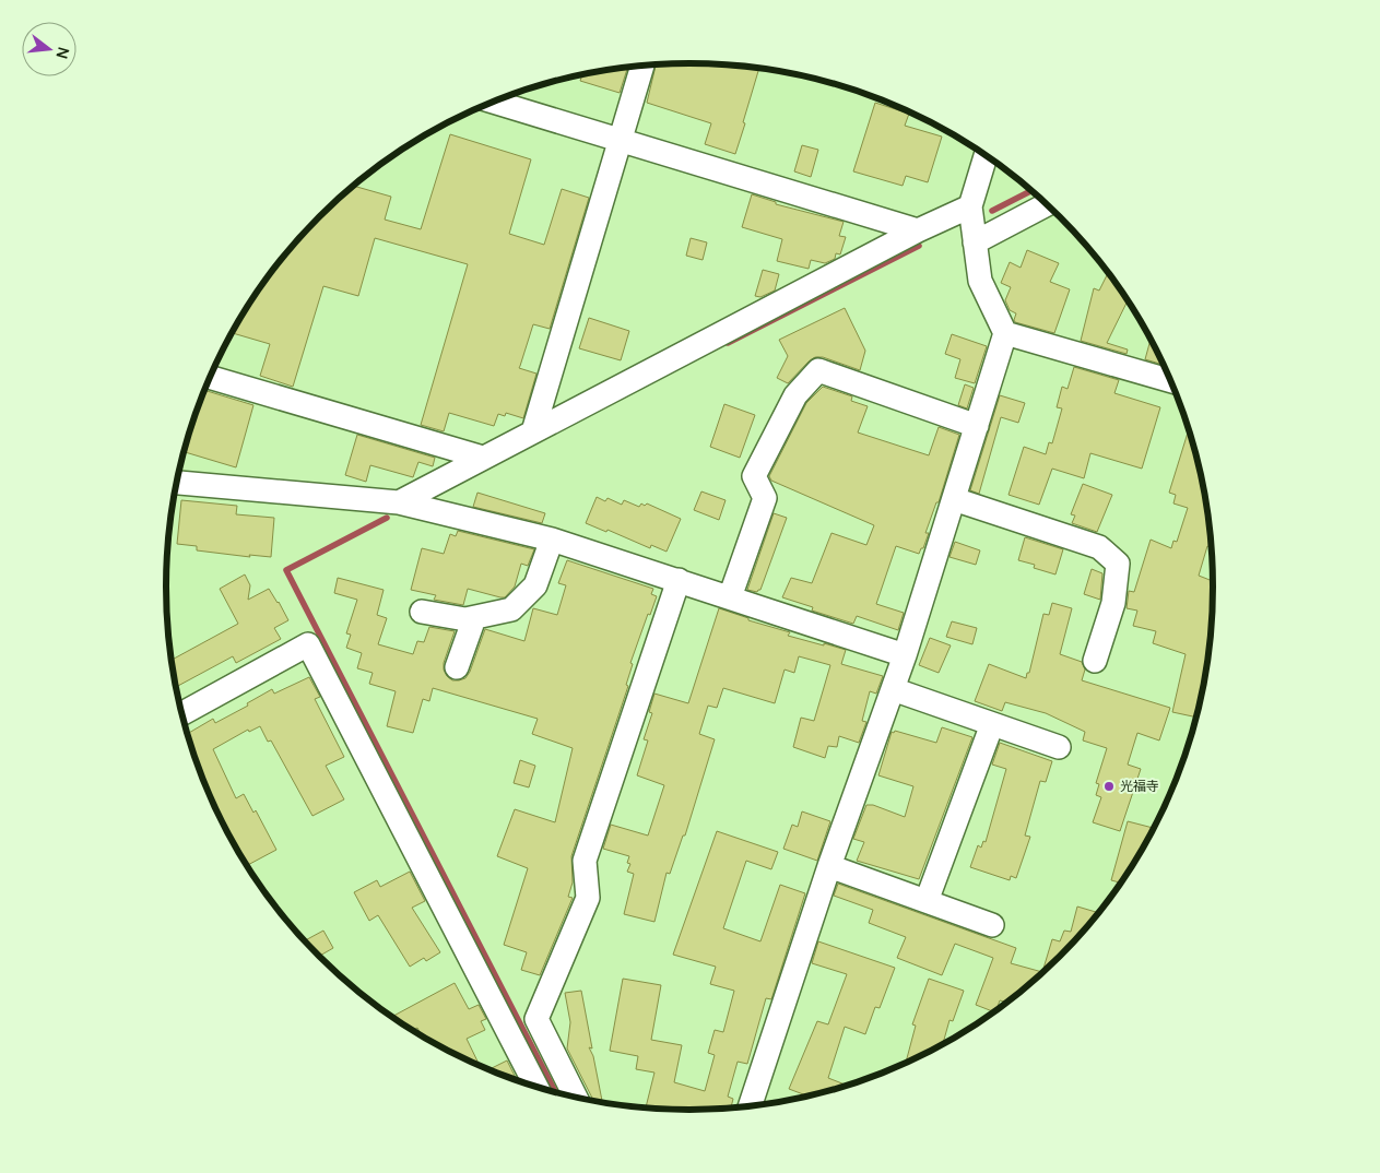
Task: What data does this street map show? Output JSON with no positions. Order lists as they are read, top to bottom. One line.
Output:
{"places":["光福寺"],"north":"right"}
